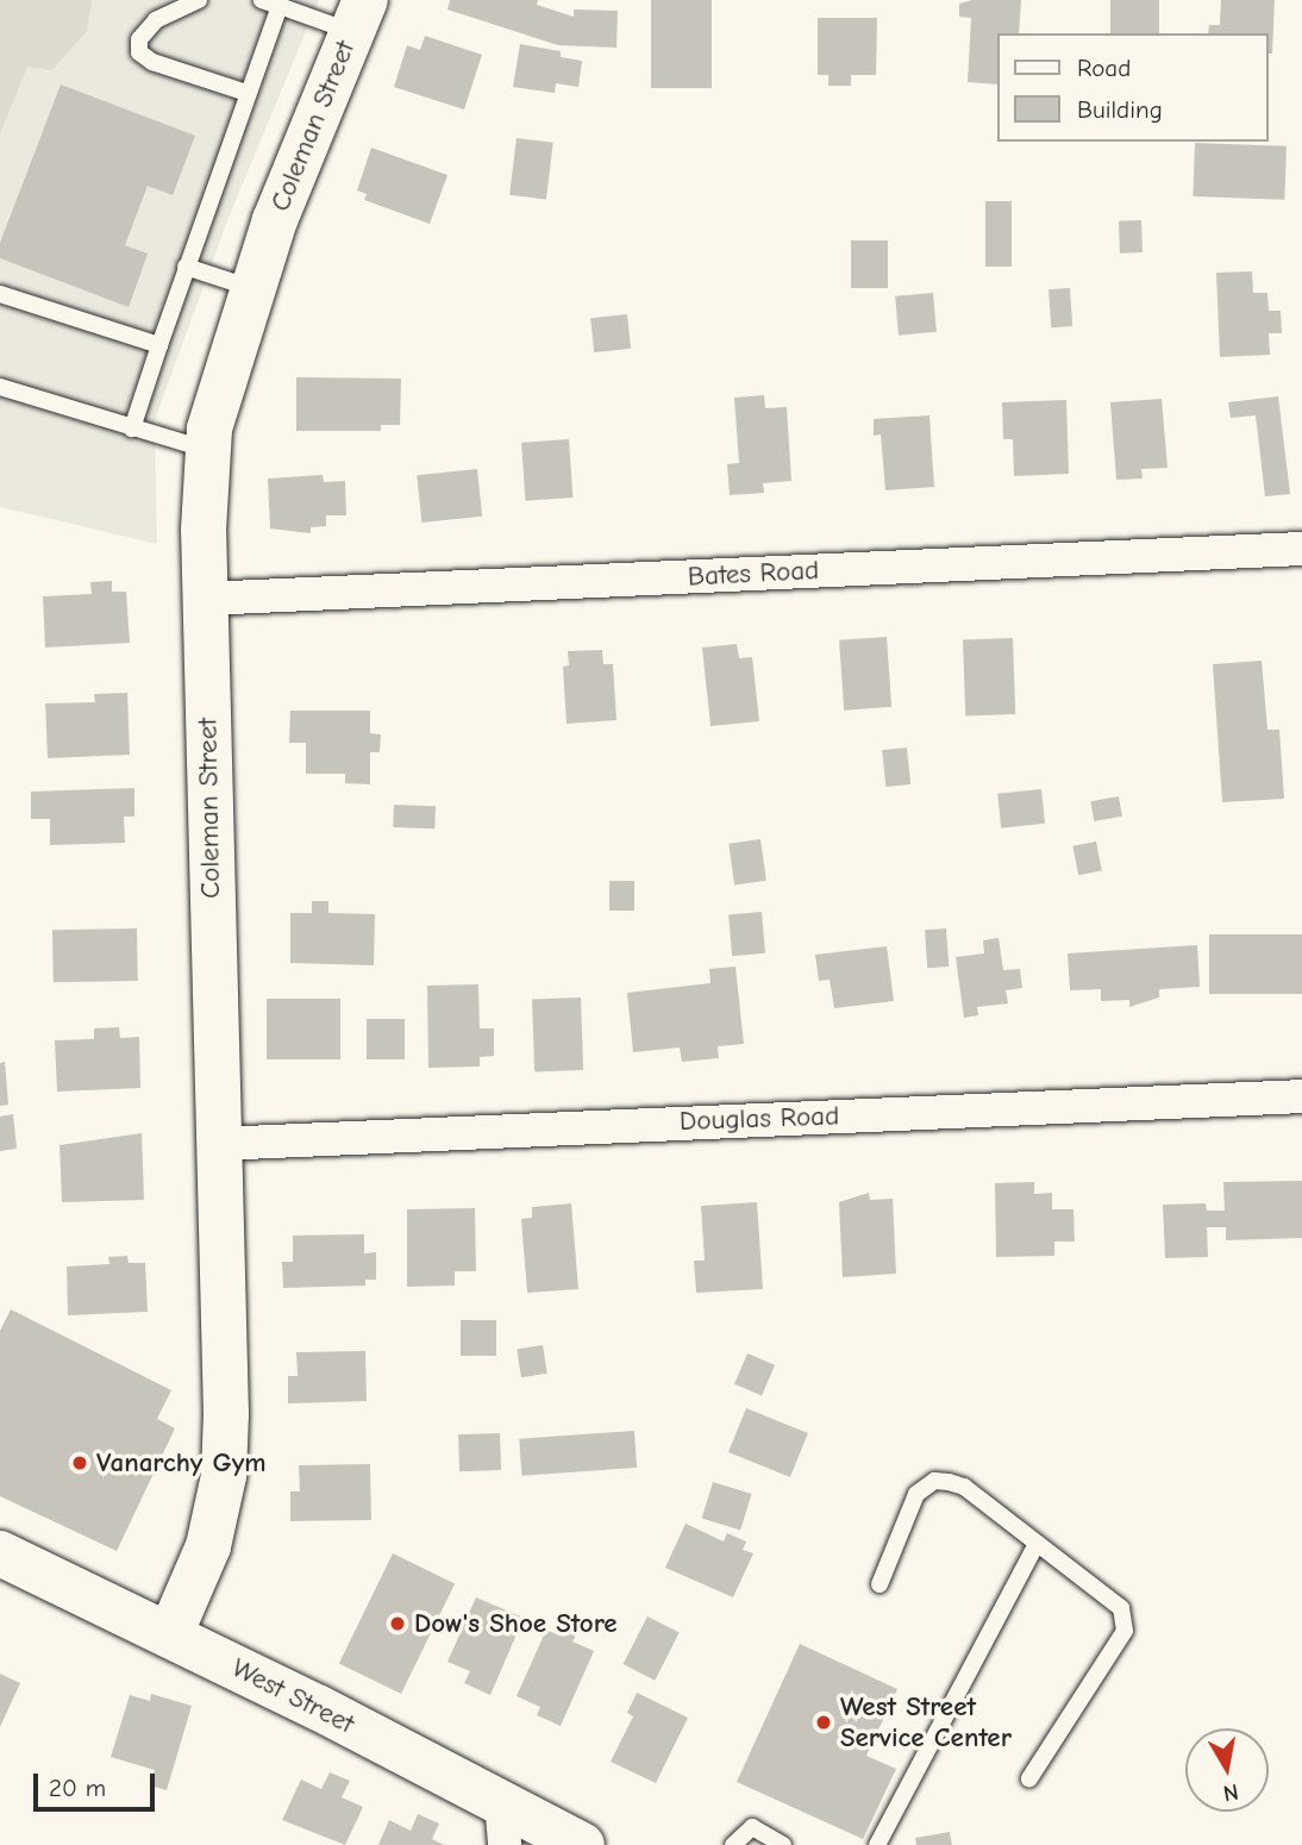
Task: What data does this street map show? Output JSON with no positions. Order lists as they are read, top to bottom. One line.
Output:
{"streets":{"street":["Coleman Street","Bates Road","Douglas Road","West Street"]},"crossings":[["Coleman Street","Bates Road"],["Coleman Street","Douglas Road"],["Coleman Street","West Street"]],"places":["Vanarchy Gym","Dow's Shoe Store","West Street Service Center"],"legend":["Road","Building"],"scale_bar":"20 m","north":"bottom"}
